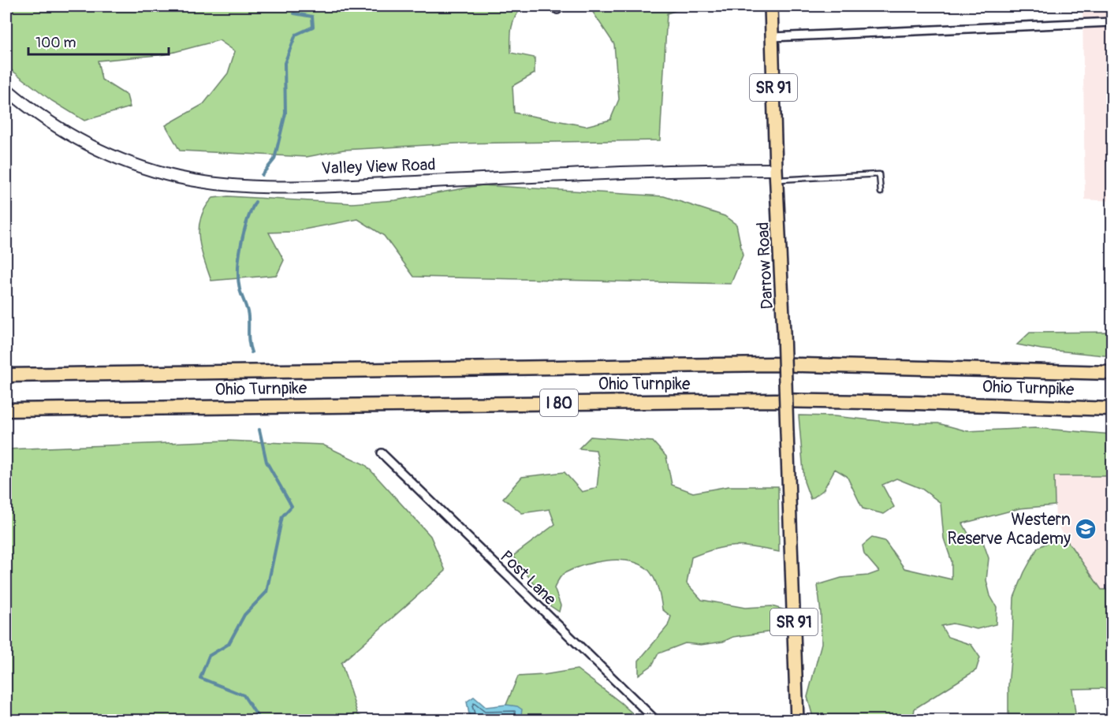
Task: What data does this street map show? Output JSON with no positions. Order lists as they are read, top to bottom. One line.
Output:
{"streets":{"highway":["Ohio Turnpike","I 80"],"main road":["SR 91","Valley View Road","Darrow Road"],"street":["Post Lane"]},"crossings":[["Valley View Road","Darrow Road"]],"places":{"school or university":["Western Reserve Academy"]},"scale_bar":"100 m"}
